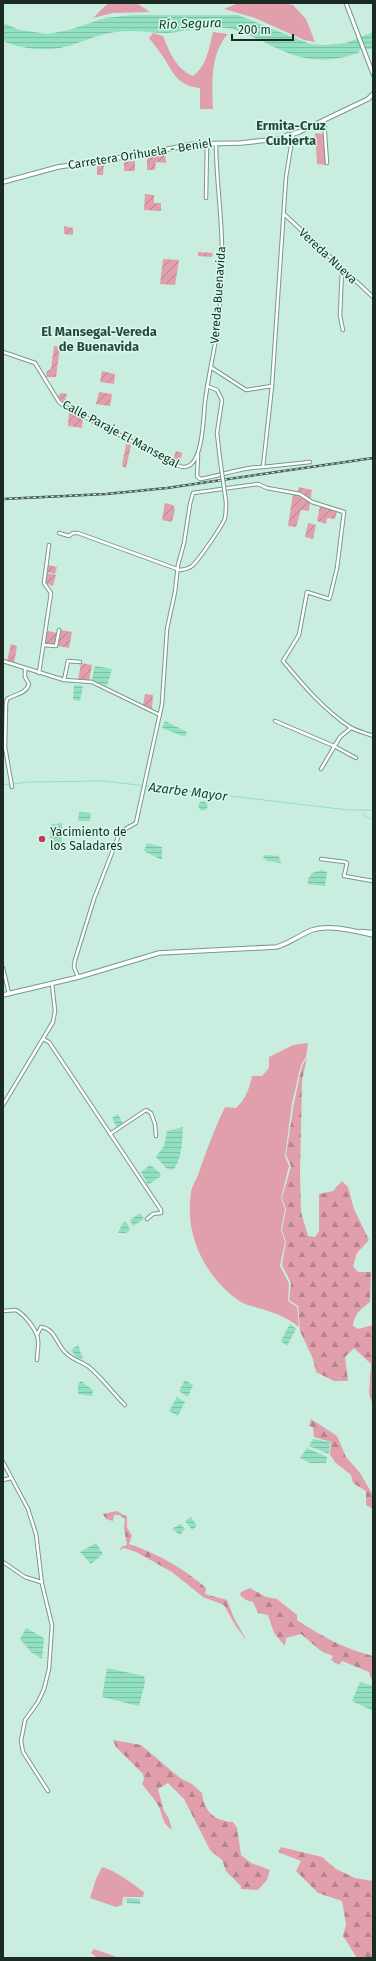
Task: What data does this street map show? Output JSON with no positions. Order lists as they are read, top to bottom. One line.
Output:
{"streets":{"main road":["Carretera Orihuela - Beniel"],"street":["Vereda Nueva","Vereda Buenavida","Calle Paraje El Mansegal"]},"crossings":[["Carretera Orihuela - Beniel","Vereda Buenavida"],["Vereda Buenavida","Calle Paraje El Mansegal"]],"districts":["Ermita-Cruz Cubierta","El Mansegal-Vereda de Buenavida"],"water":["Río Segura","Azarbe Mayor"],"places":["Yacimiento de los Saladares"],"scale_bar":"200 m"}
